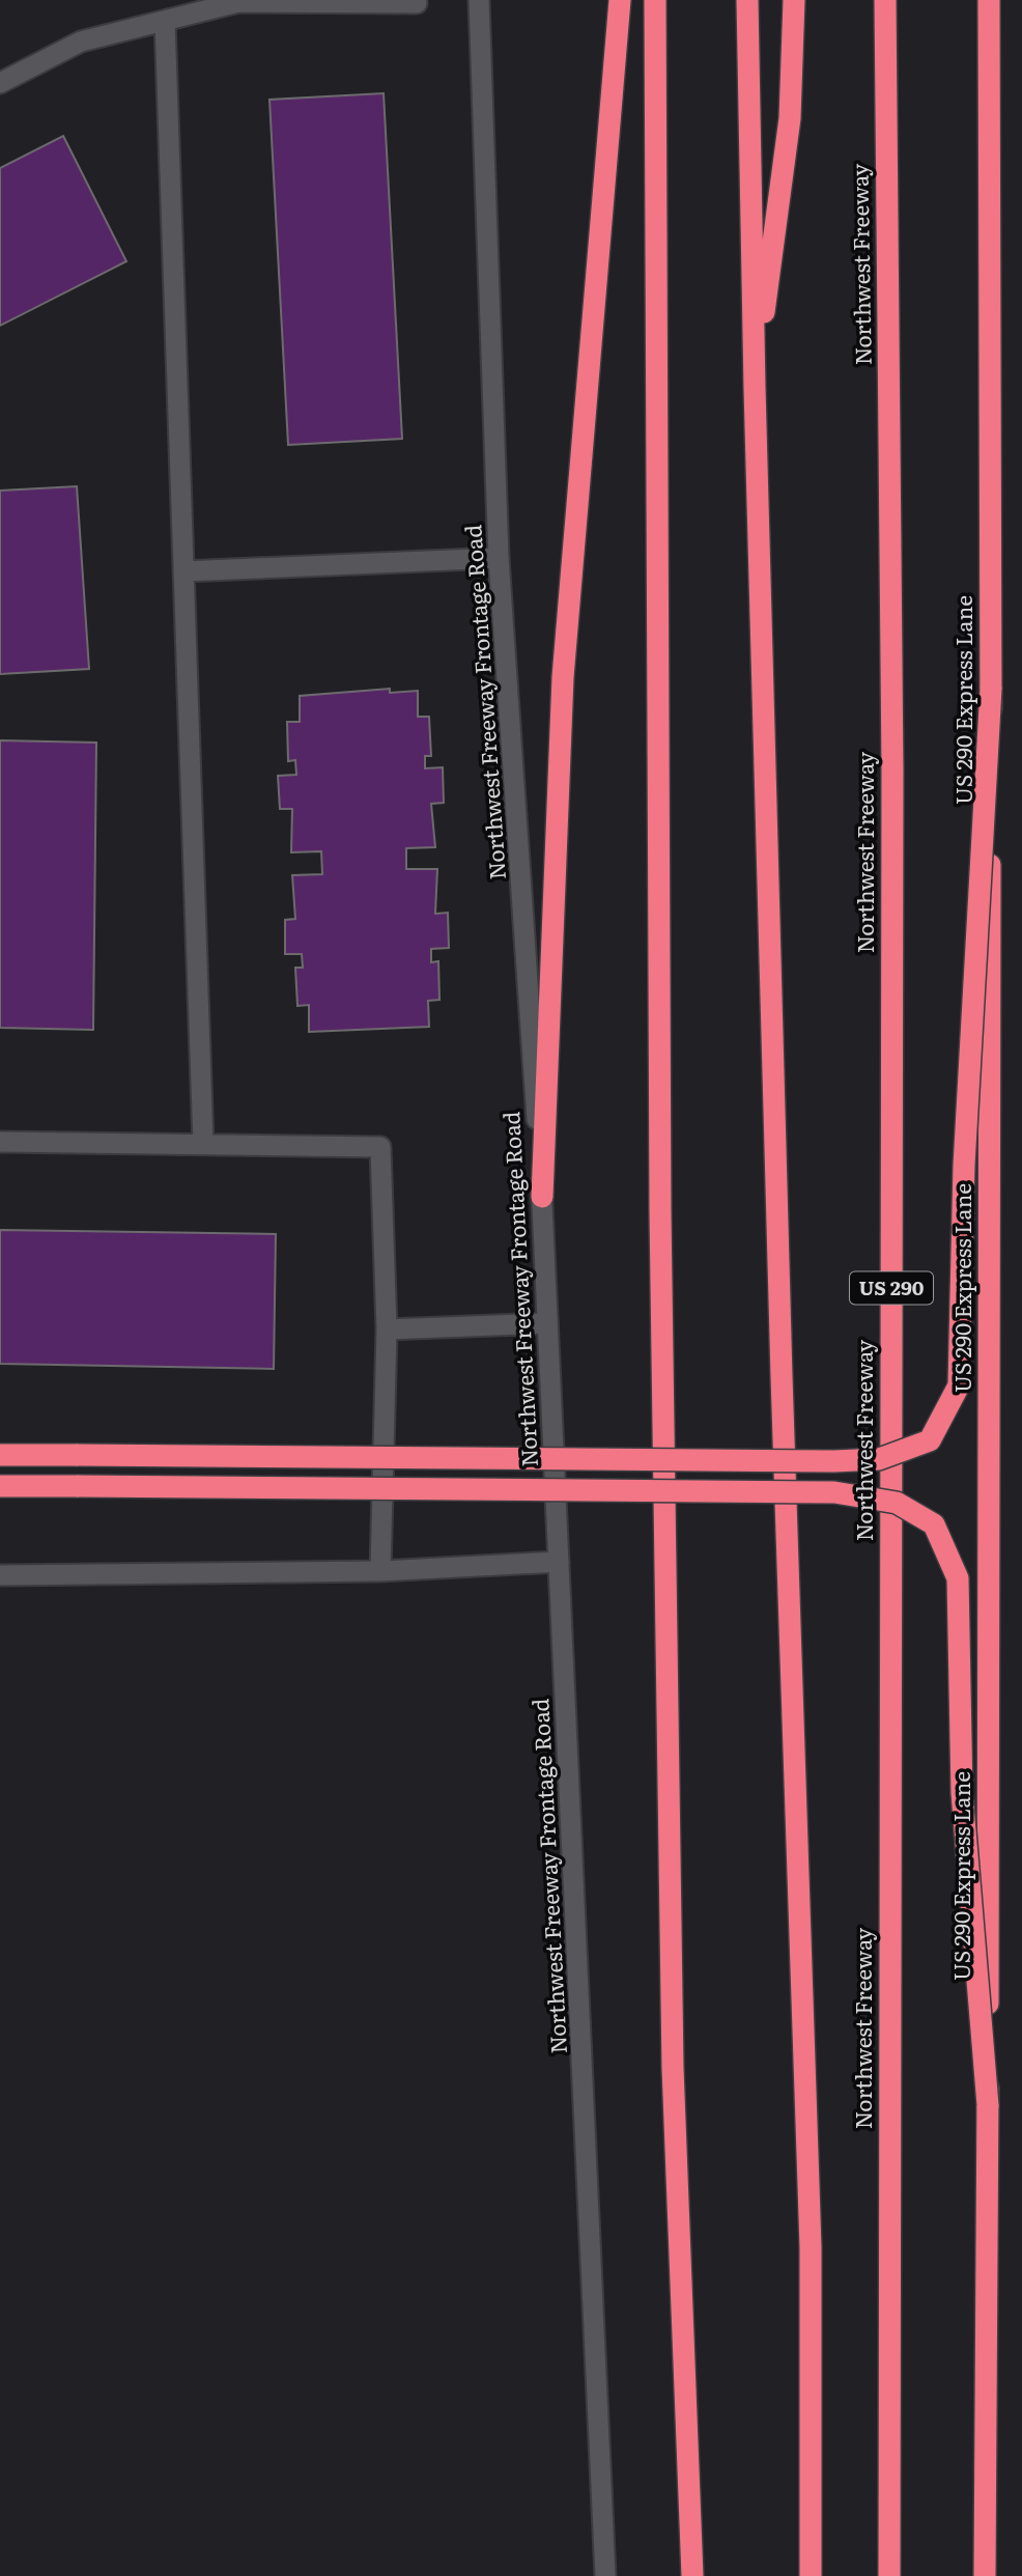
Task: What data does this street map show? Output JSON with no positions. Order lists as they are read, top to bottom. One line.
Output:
{"streets":{"highway":["Northwest Freeway","US 290 Express Lane","US 290"],"main road":["Northwest Freeway Frontage Road"]}}
